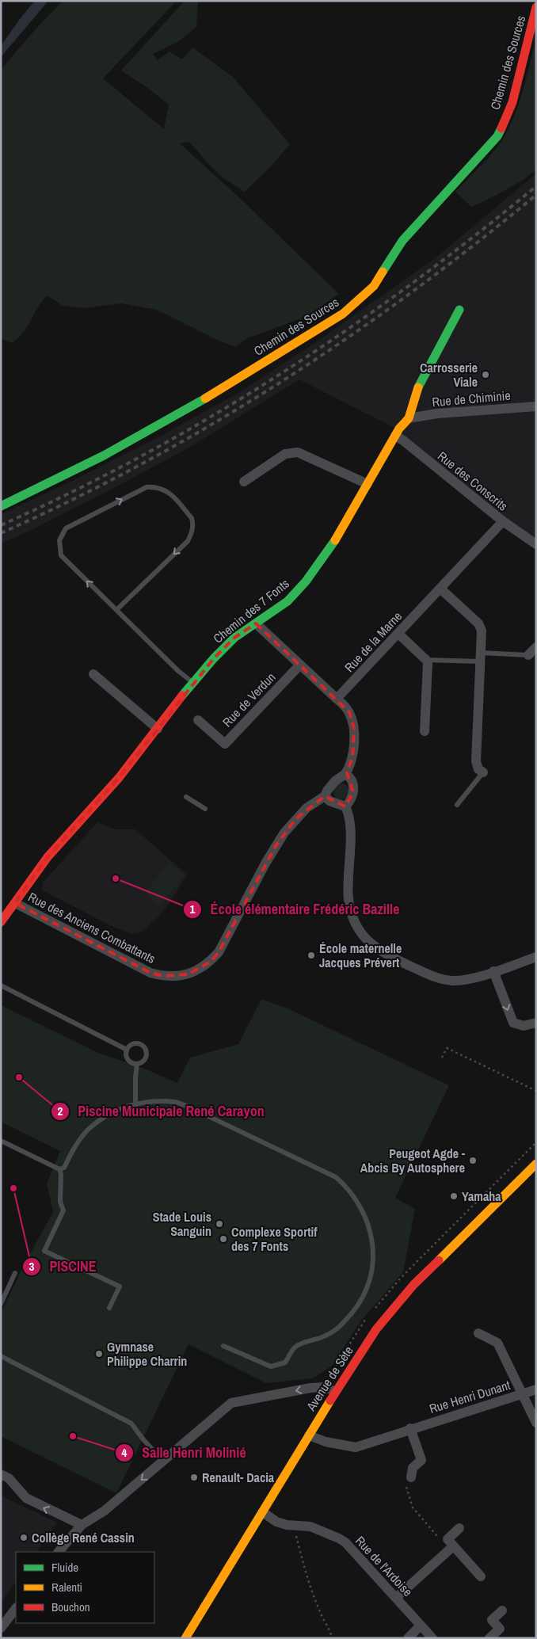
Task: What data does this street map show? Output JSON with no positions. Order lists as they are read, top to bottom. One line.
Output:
{"streets":{"street":["Chemin des Sources","Rue de Chiminie","Rue des Conscrits","Chemin des 7 Fonts","Rue de la Marne","Rue de Verdun","Rue des Anciens Combattants","Avenue de Sète","Rue Henri Dunant","Rue de l'Ardoise"]},"crossings":[["Rue de Chiminie","Chemin des 7 Fonts"],["Rue des Conscrits","Chemin des 7 Fonts"],["Rue des Conscrits","Rue de la Marne"],["Chemin des 7 Fonts","Rue des Anciens Combattants"],["Rue de la Marne","Rue des Anciens Combattants"],["Avenue de Sète","Rue Henri Dunant"],["Avenue de Sète","Rue de l'Ardoise"]],"places":["Carrosserie Viale","École élémentaire Frédéric Bazille","École maternelle Jacques Prévert","Piscine Municipale René Carayon","Peugeot Agde - Abcis By Autosphere","PISCINE","Yamaha","Stade Louis Sanguin","Complexe Sportif des 7 Fonts","Gymnase Philippe Charrin","Salle Henri Molinié","Renault- Dacia","Collège René Cassin"],"legend":["Fluide","Ralenti","Bouchon"]}
